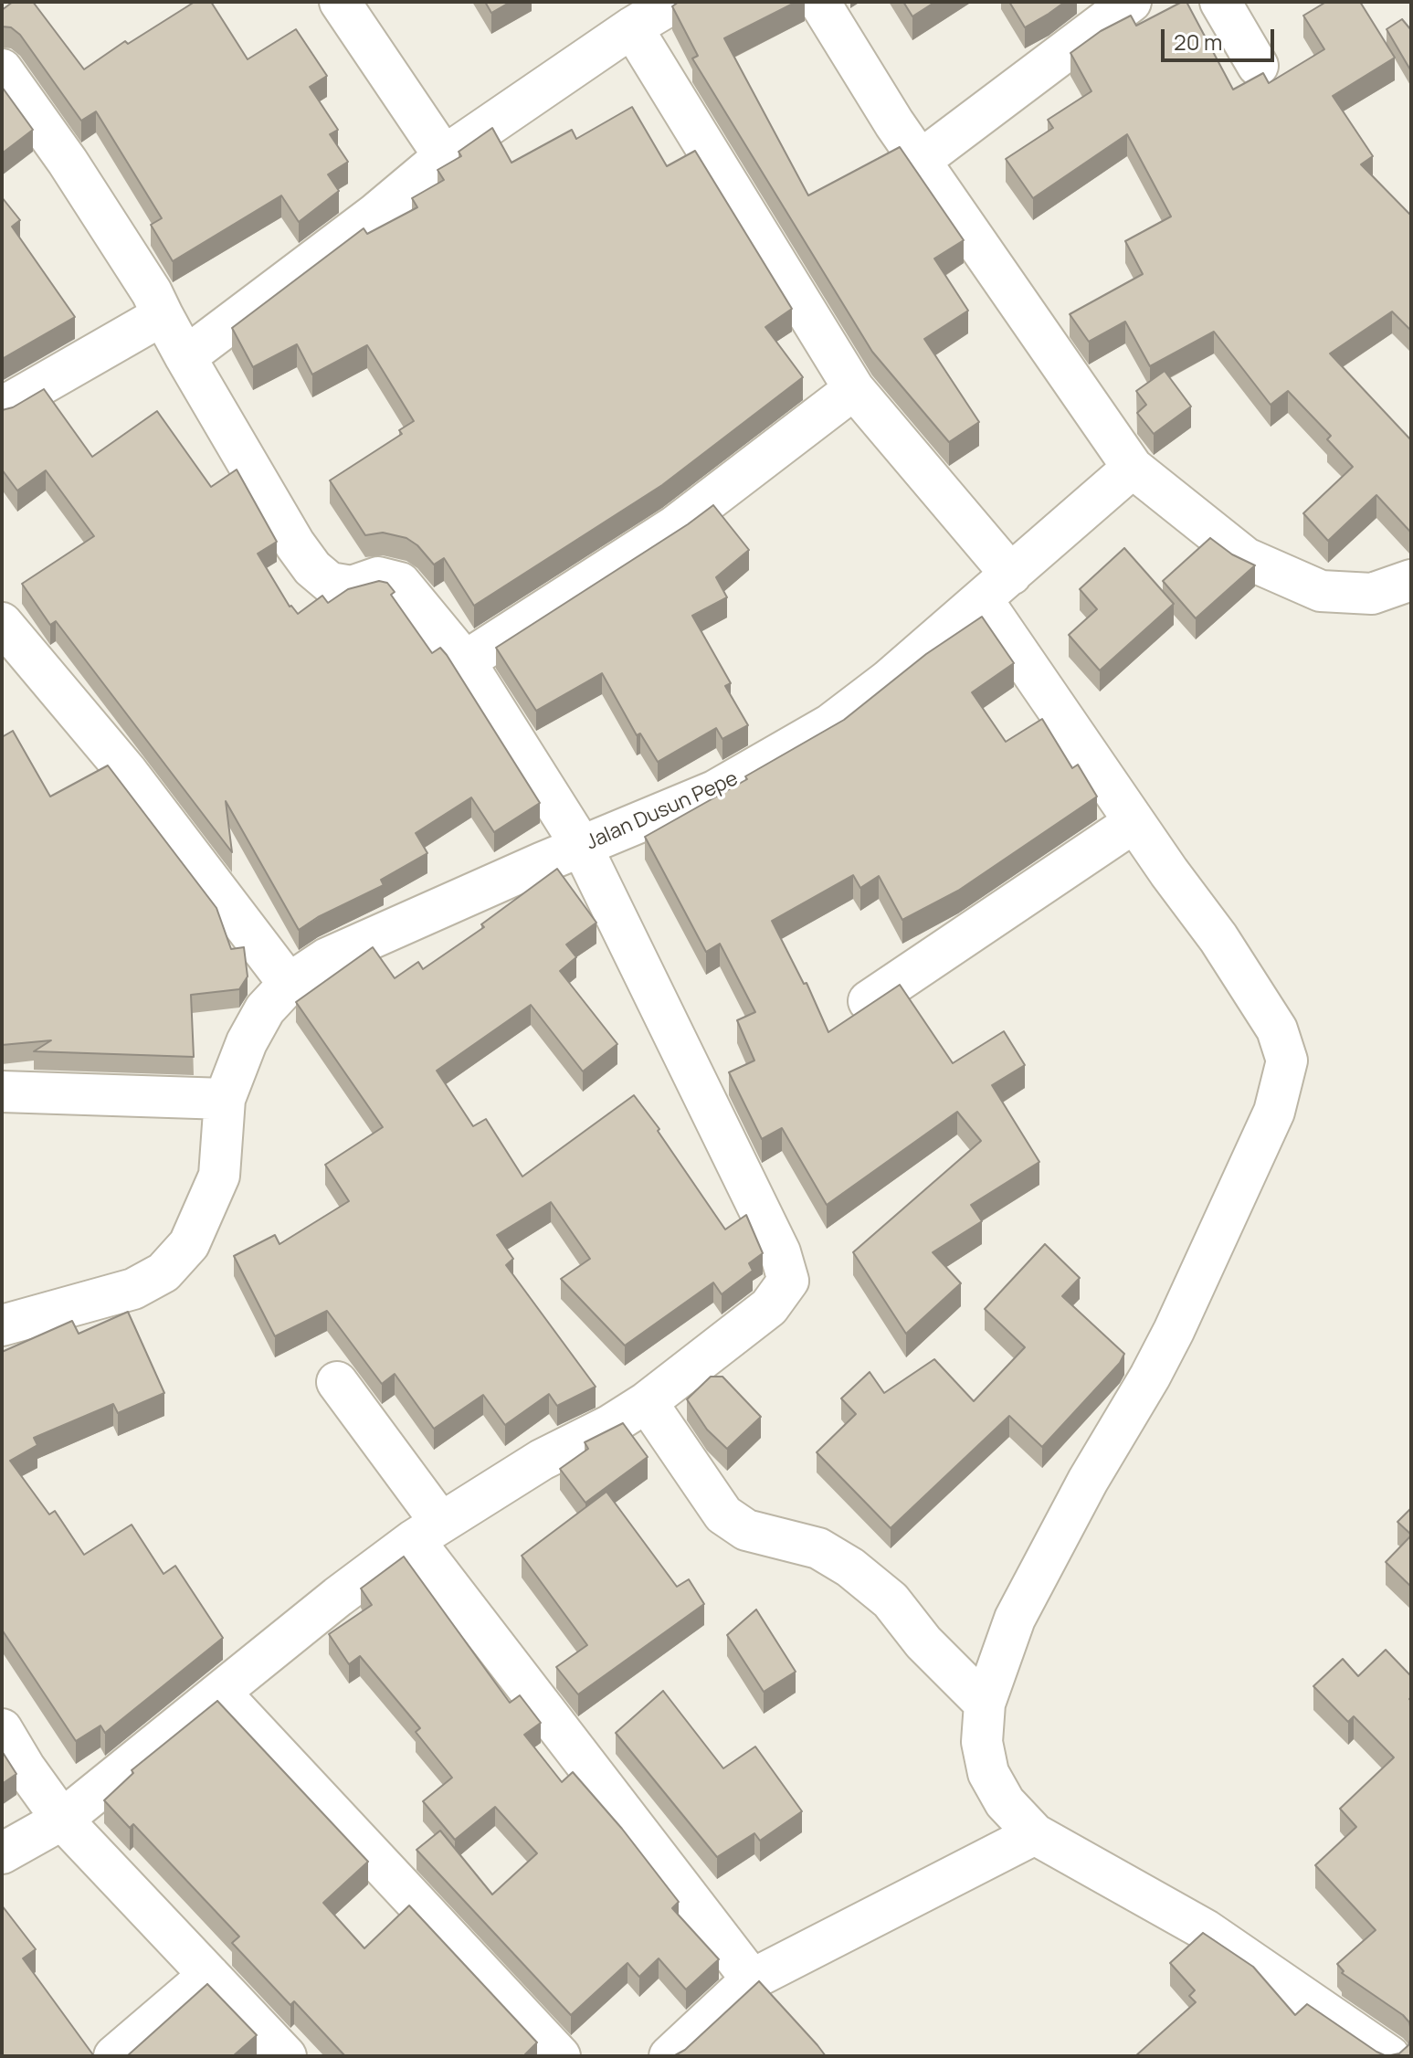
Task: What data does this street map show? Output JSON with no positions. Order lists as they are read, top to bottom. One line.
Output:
{"streets":{"street":["Jalan Dusun Pepe"]},"scale_bar":"20 m"}
